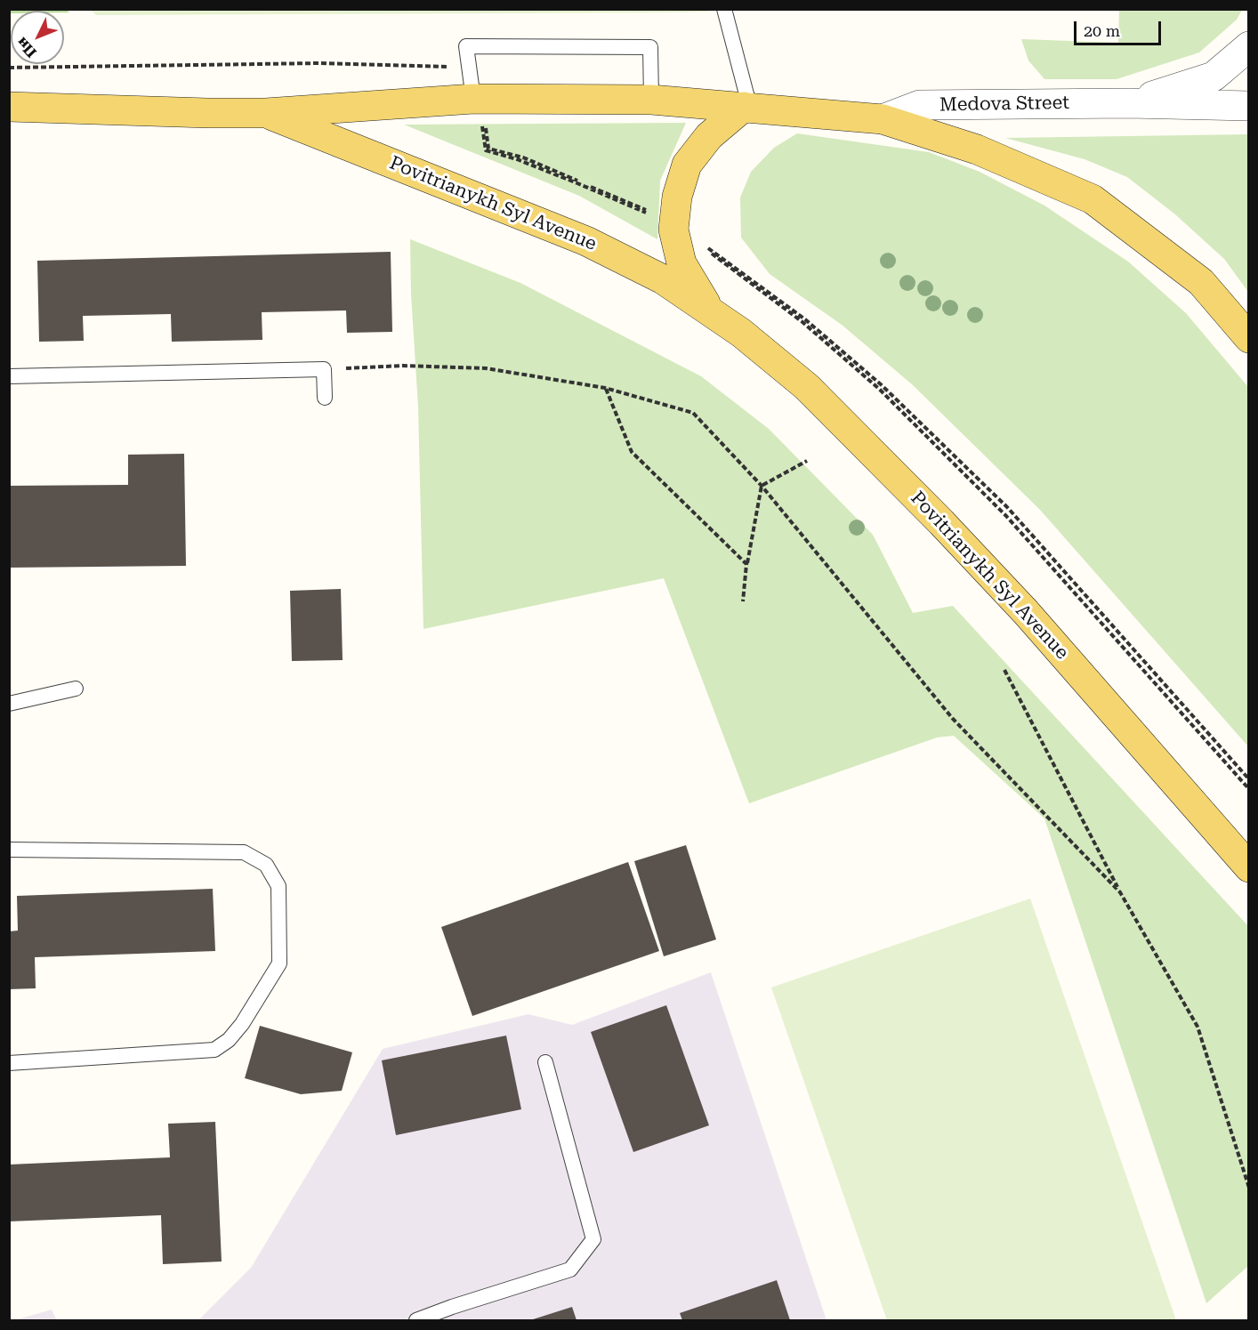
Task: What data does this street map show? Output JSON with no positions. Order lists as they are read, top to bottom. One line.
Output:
{"streets":{"main road":["Povitrianykh Syl Avenue"],"street":["Medova Street"]},"crossings":[["Medova Street","Povitrianykh Syl Avenue"]],"scale_bar":"20 m","north":"bottom left"}
